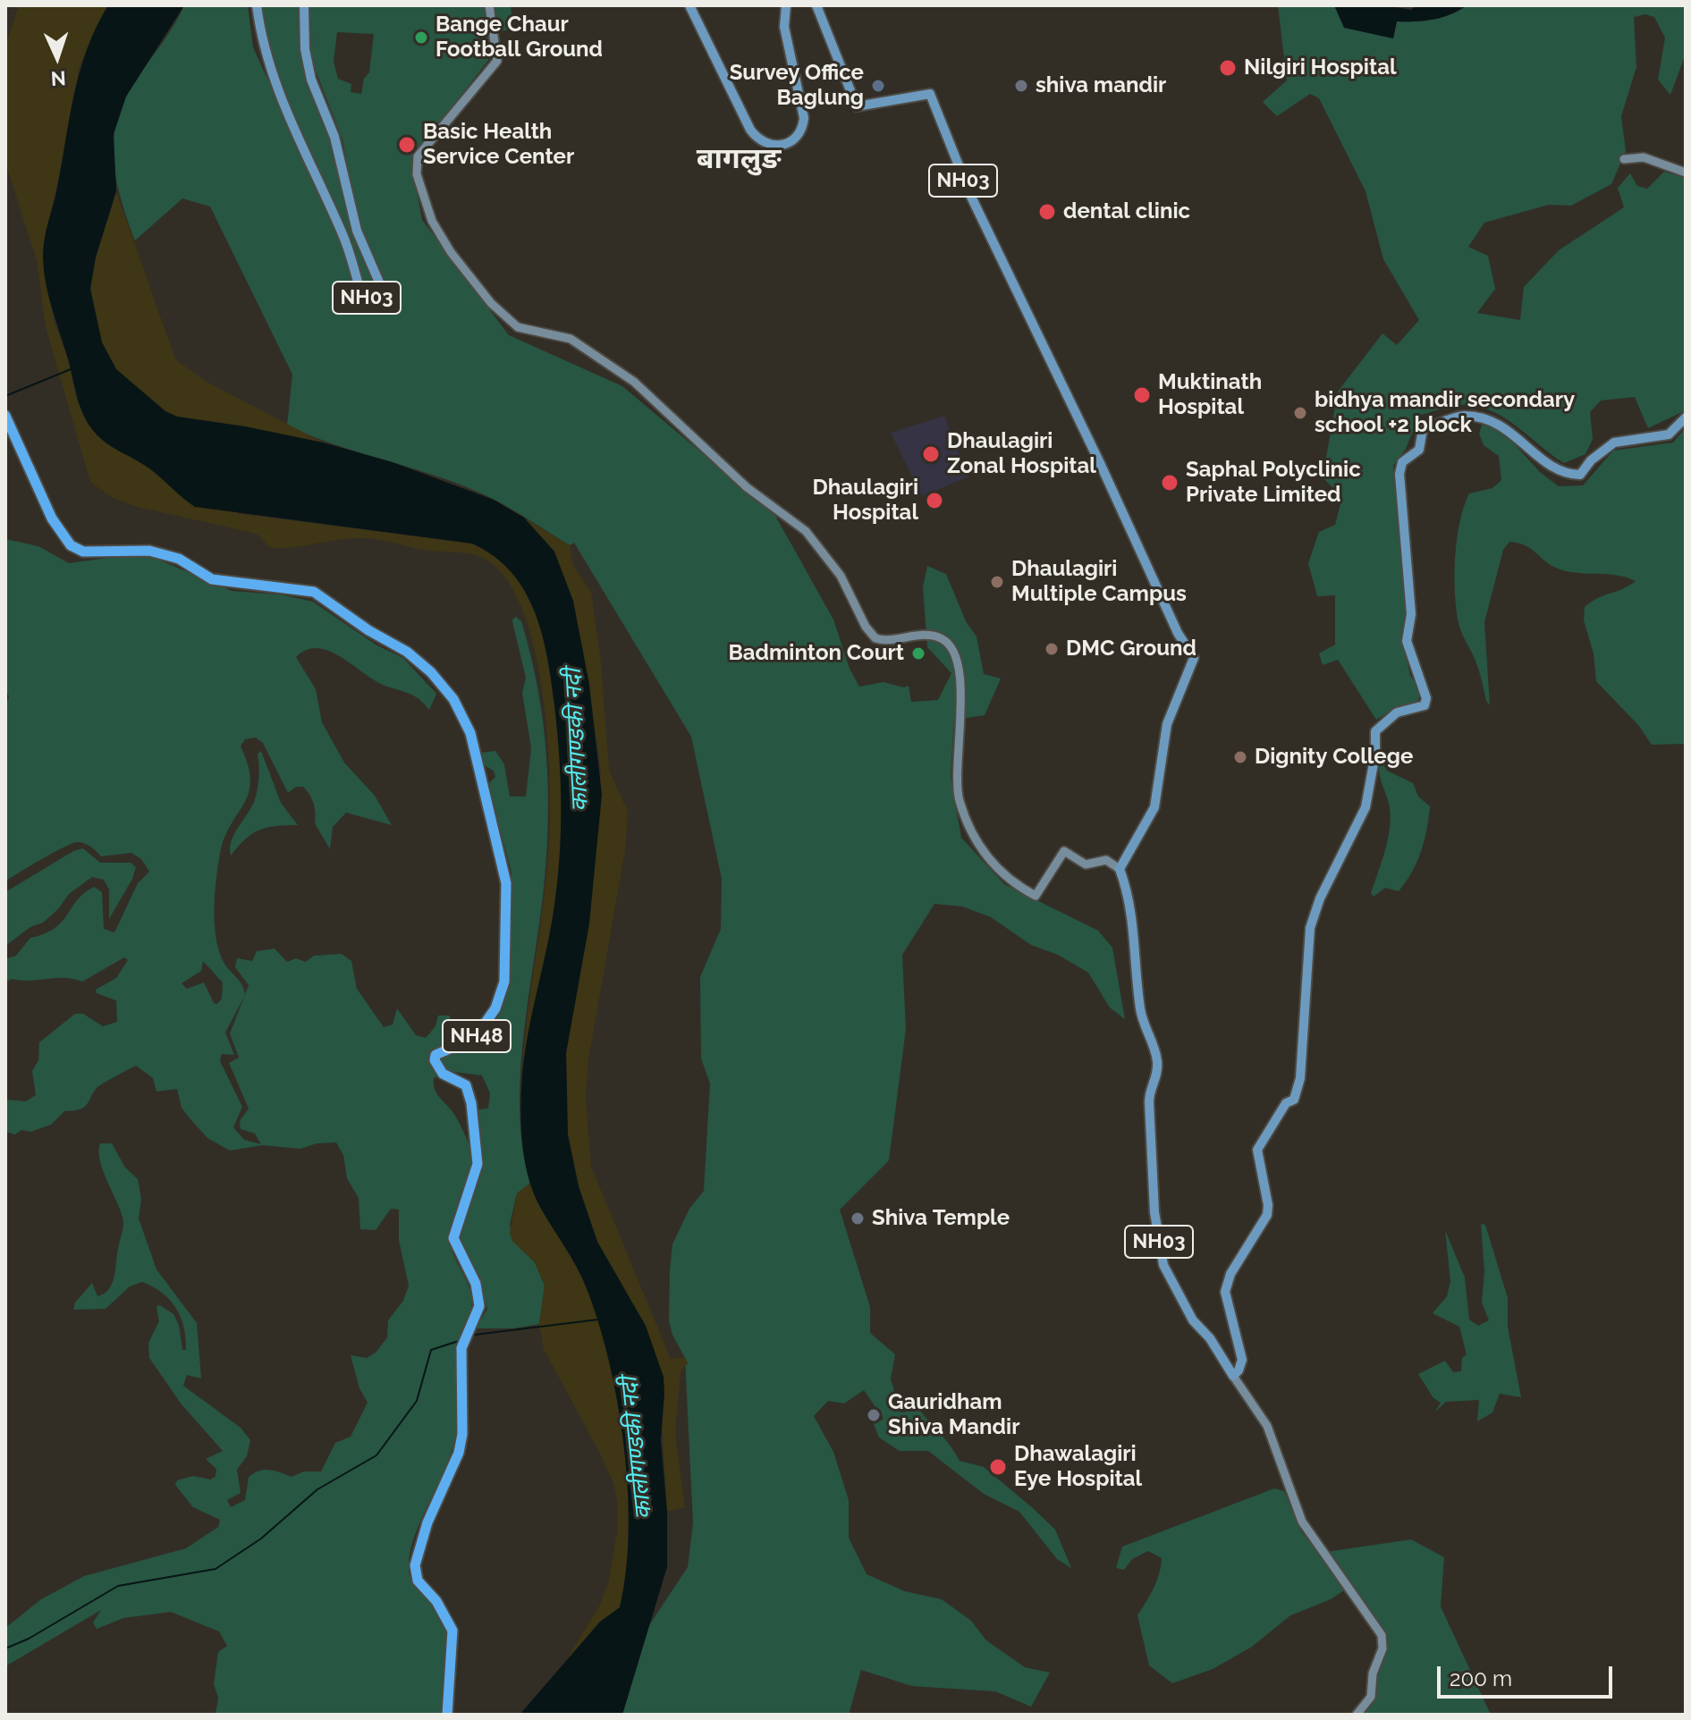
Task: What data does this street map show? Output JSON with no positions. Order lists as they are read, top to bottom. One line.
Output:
{"streets":{"highway":["NH48"],"main road":["NH03"]},"districts":["बागलुङ"],"water":["कालीगण्डकी नदी"],"places":["Bange Chaur Football Ground","Nilgiri Hospital","Survey Office Baglung","shiva mandir","Basic Health Service Center","dental clinic","Muktinath Hospital","bidhya mandir secondary school +2 block","Dhaulagiri Zonal Hospital","Saphal Polyclinic Private Limited","Dhaulagiri Hospital","Dhaulagiri Multiple Campus","DMC Ground","Badminton Court","Dignity College","Shiva Temple","Gauridham Shiva Mandir","Dhawalagiri Eye Hospital"],"scale_bar":"200 m","north":"bottom"}
